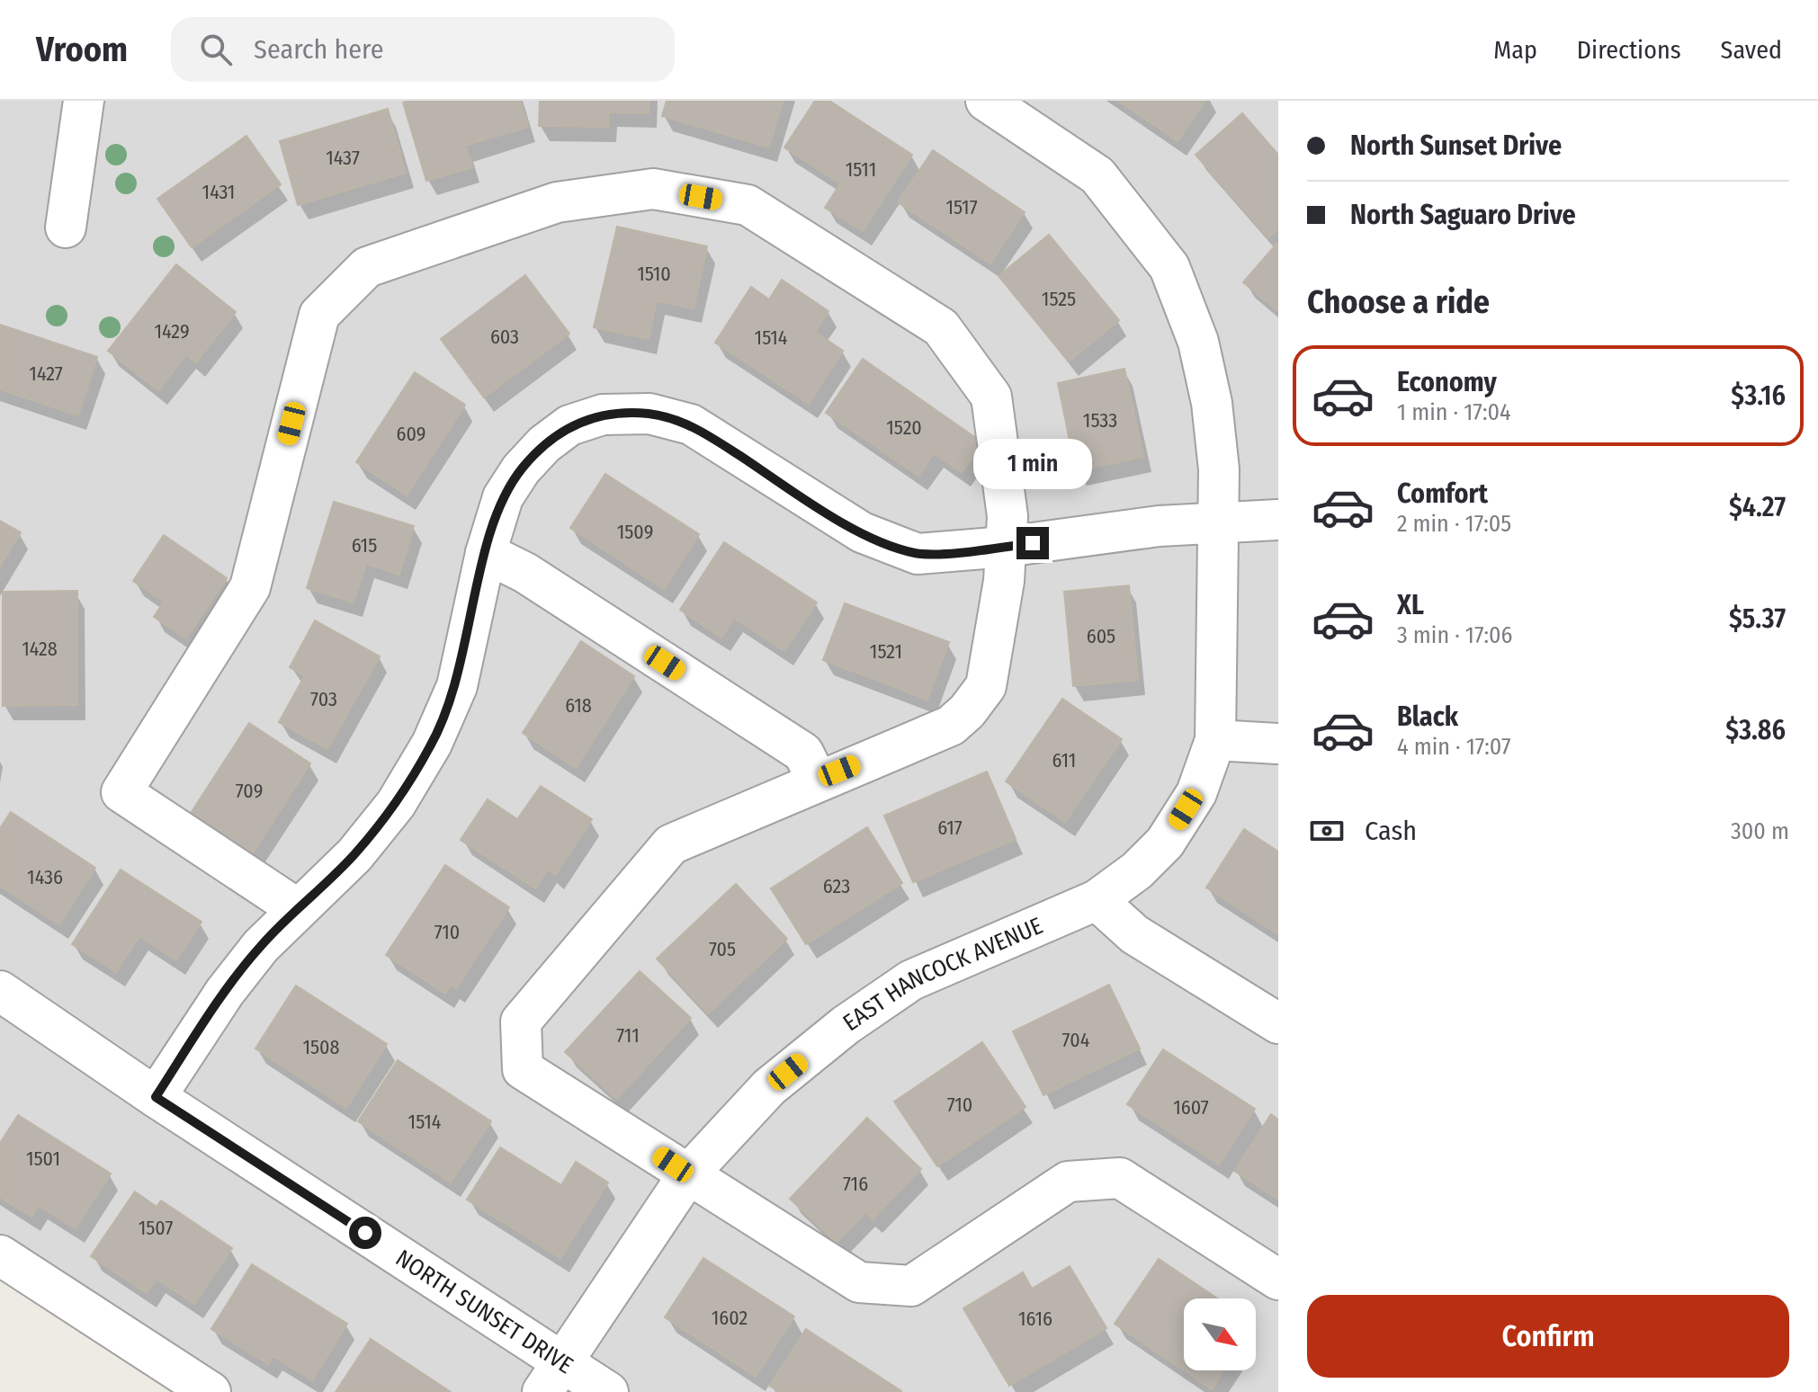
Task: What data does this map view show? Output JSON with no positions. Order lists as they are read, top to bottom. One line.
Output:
{"streets":{"street":["EAST HANCOCK AVENUE","NORTH SUNSET DRIVE"]},"crossings":[["EAST HANCOCK AVENUE","NORTH SUNSET DRIVE"]],"house_numbers":["1437","1511","1431","1517","1510","1525","1429","603","1514","1427","1533","1520","609","1509","615","605","1428","1521","703","618","611","709","617","1436","623","710","705","711","704","1508","710","1607","1514","1501","716","1507","1602","1616"],"north":"bottom right","page":{"header":"Vroom","search":"Search here","nav":["Map","Directions","Saved"],"banner":["North Sunset Drive","North Saguaro Drive"],"heading":"Choose a ride","list":[{"name":"Economy","note":"1 min · 17:04","value":"$3.16"},{"name":"Comfort","note":"2 min · 17:05","value":"$4.27"},{"name":"XL","note":"3 min · 17:06","value":"$5.37"},{"name":"Black","note":"4 min · 17:07","value":"$3.86"}],"bubble":"1 min","pay":["Cash","300 m"],"buttons":"Confirm"}}
